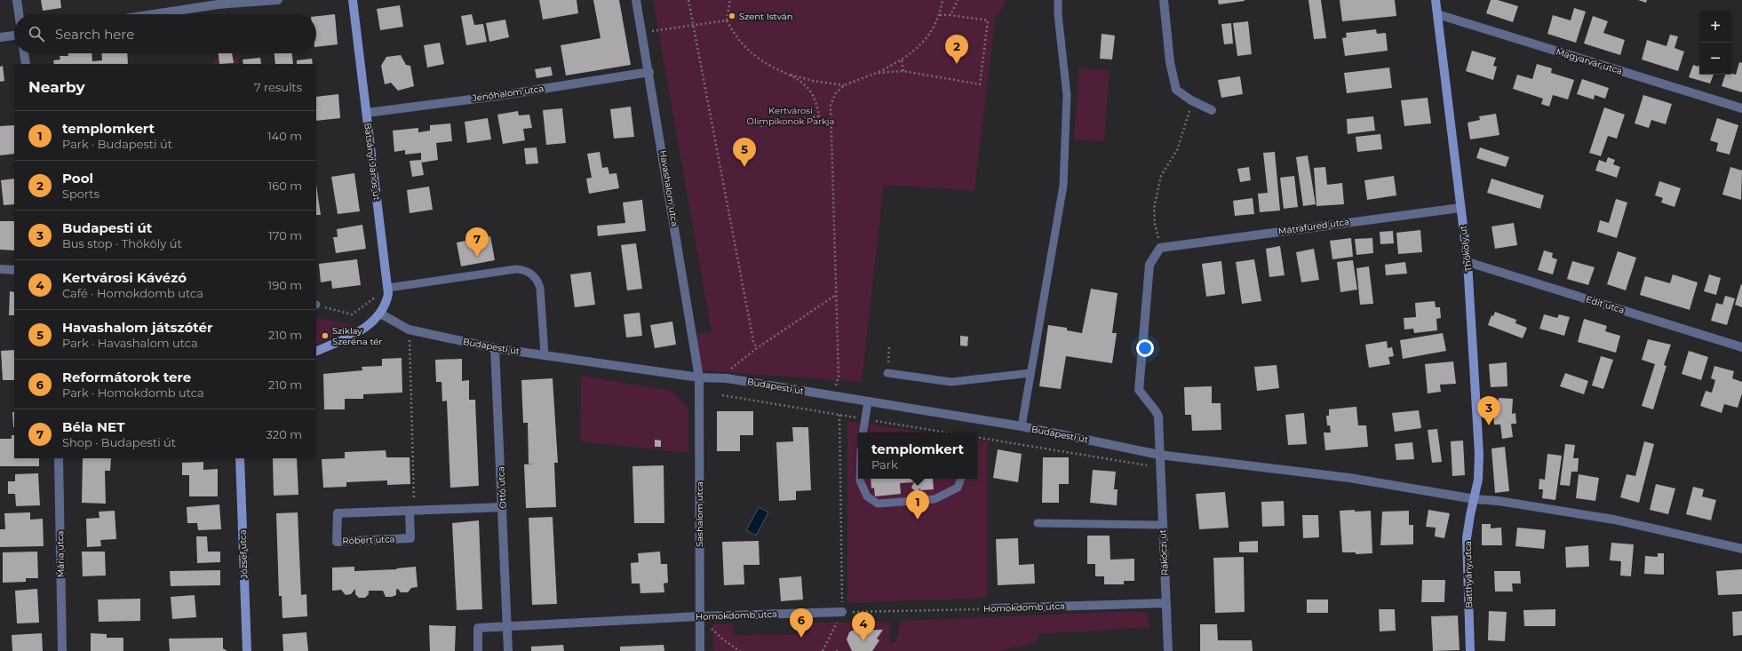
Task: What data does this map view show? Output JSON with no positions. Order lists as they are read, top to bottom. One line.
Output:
{"streets":{"street":["Magyarvár utca","Jenőhalom utca","Batsányi János út","Havashalom utca","Mátrafüred utca","Thököly út","Edit utca","Budapesti út","Ottó utca","Sashalom utca","Róbert utca","Rákóczi út","Mária utca","József utca","Batthyány utca","Homokdomb utca"]},"crossings":[["Magyarvár utca","Thököly út"],["Jenőhalom utca","Batsányi János út"],["Jenőhalom utca","Havashalom utca"],["Batsányi János út","Budapesti út"],["Havashalom utca","Budapesti út"],["Havashalom utca","Sashalom utca"],["Mátrafüred utca","Thököly út"],["Mátrafüred utca","Rákóczi út"],["Thököly út","Edit utca"],["Thököly út","Budapesti út"],["Thököly út","Batthyány utca"],["Budapesti út","Ottó utca"],["Budapesti út","Sashalom utca"],["Budapesti út","Rákóczi út"],["Budapesti út","Batthyány utca"],["Ottó utca","Róbert utca"],["Ottó utca","Homokdomb utca"],["Sashalom utca","Homokdomb utca"],["Rákóczi út","Homokdomb utca"]],"parks":["Kertvárosi Olimpikonok Parkja"],"places":["Szent István","Sziklay Szeréna tér"],"page":{"map_buttons":["+","−"],"search":"Search here","pins":["2","5","7","3","1","6","4"],"heading":["Nearby","7 results"],"list":[{"mark":"1","name":"templomkert","note":"Park · Budapesti út","value":"140 m"},{"mark":"2","name":"Pool","note":"Sports","value":"160 m"},{"mark":"3","name":"Budapesti út","note":"Bus stop · Thököly út","value":"170 m"},{"mark":"4","name":"Kertvárosi Kávézó","note":"Café · Homokdomb utca","value":"190 m"},{"mark":"5","name":"Havashalom játszótér","note":"Park · Havashalom utca","value":"210 m"},{"mark":"6","name":"Reformátorok tere","note":"Park · Homokdomb utca","value":"210 m"},{"mark":"7","name":"Béla NET","note":"Shop · Budapesti út","value":"320 m"}],"popup":["templomkert","Park"]}}
